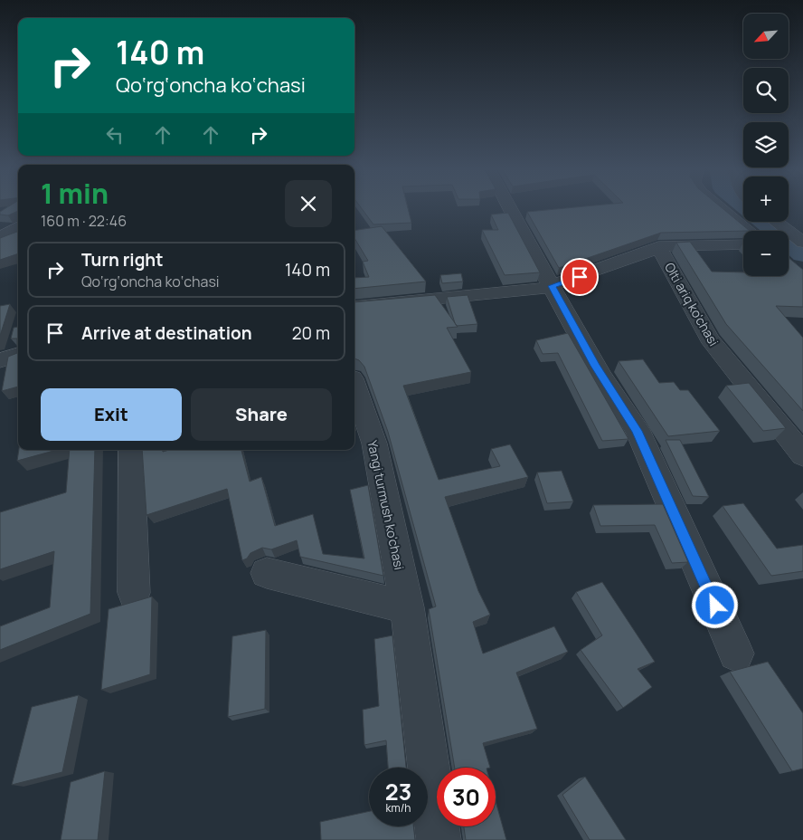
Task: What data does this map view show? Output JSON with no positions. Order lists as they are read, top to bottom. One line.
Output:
{"streets":{"street":["Olti ariq ko'chasi","Yangi turmush ko'chasi"]},"north":"bottom left","page":{"map_buttons":["+","−"],"turn":["140 m","Qo‘rg‘oncha ko‘chasi"],"heading":["1 min","160 m · 22:46"],"list":[{"name":"Turn right","note":"Qo‘rg‘oncha ko‘chasi","value":"140 m"},{"name":"Arrive at destination","value":"20 m"}],"buttons":["Exit","Share"],"speed":"23 km/h","limit":"30"}}
